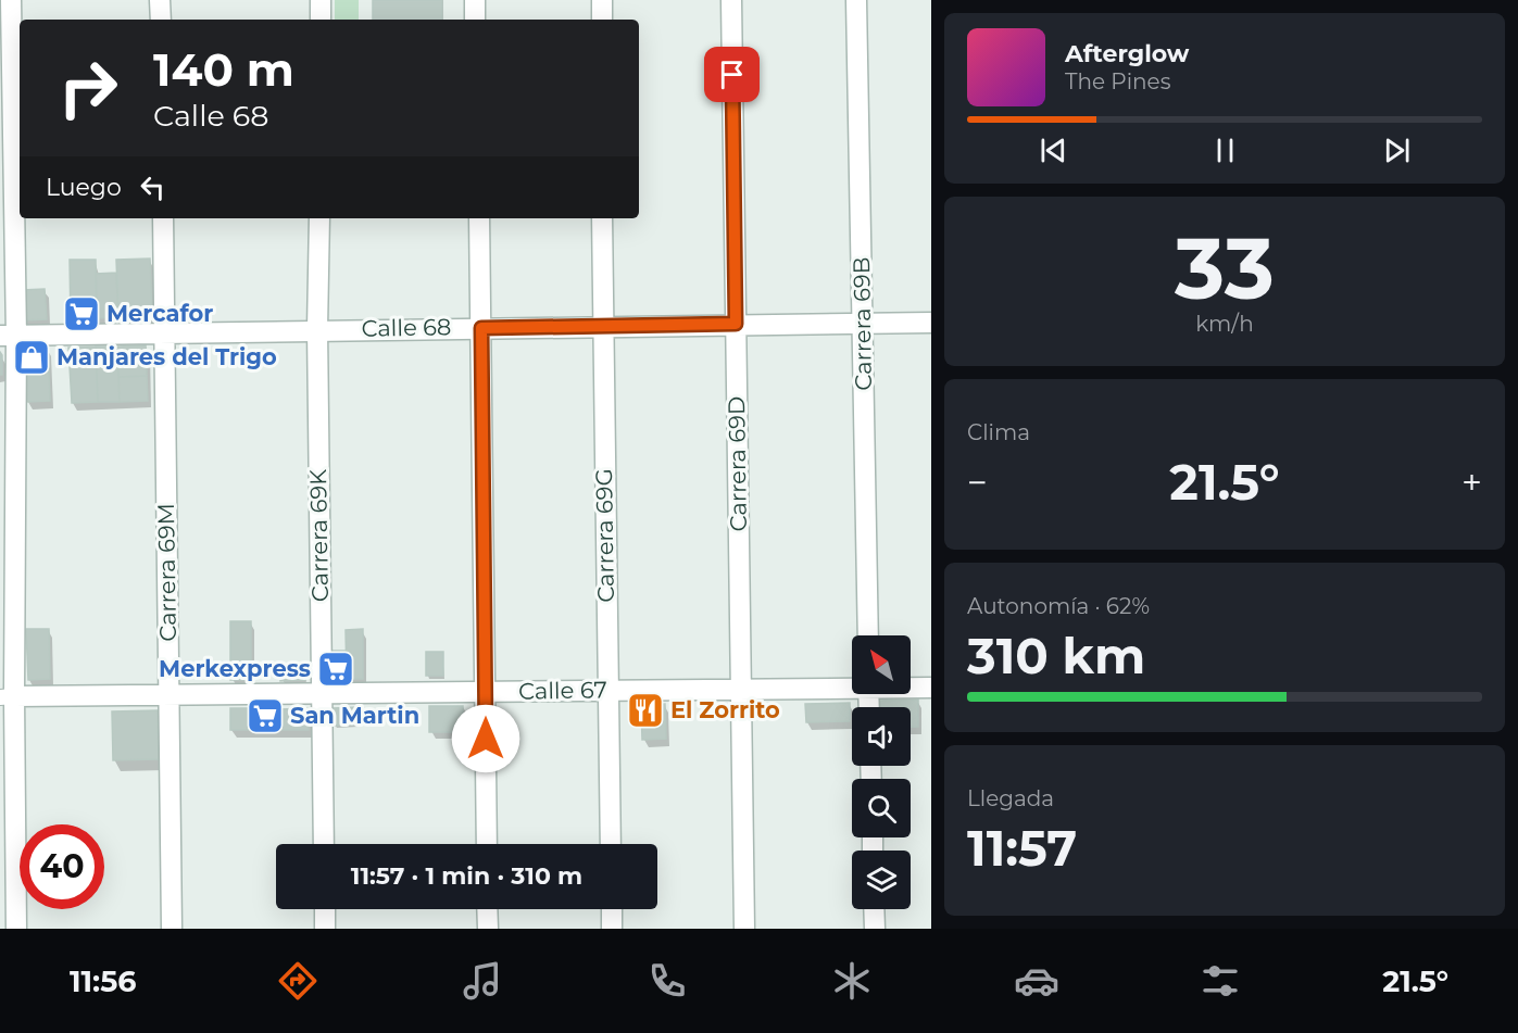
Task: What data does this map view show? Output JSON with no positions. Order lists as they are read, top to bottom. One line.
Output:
{"streets":{"street":["Carrera 69B","Calle 68","Carrera 69D","Carrera 69K","Carrera 69G","Carrera 69M","Calle 67"]},"crossings":[["Carrera 69B","Calle 68"],["Calle 68","Carrera 69D"],["Calle 68","Carrera 69K"],["Calle 68","Carrera 69G"],["Calle 68","Carrera 69M"],["Carrera 69D","Calle 67"],["Carrera 69K","Calle 67"],["Carrera 69G","Calle 67"],["Carrera 69M","Calle 67"]],"places":{"supermarket":["Mercafor","Merkexpress","San Martin"],"shop":["Manjares del Trigo"],"restaurant":["El Zorrito"]},"north":"top left","page":{"turn":["140 m","Calle 68"],"song":["Afterglow","The Pines"],"then":"Luego","tile":[["33","km/h"],"Clima",["Autonomía · 62%","310 km"],["Llegada","11:57"]],"heat":["−","21.5°","+"],"limit":"40","trip":"11:57 · 1 min · 310 m","tabs":["11:56","21.5°"]}}
